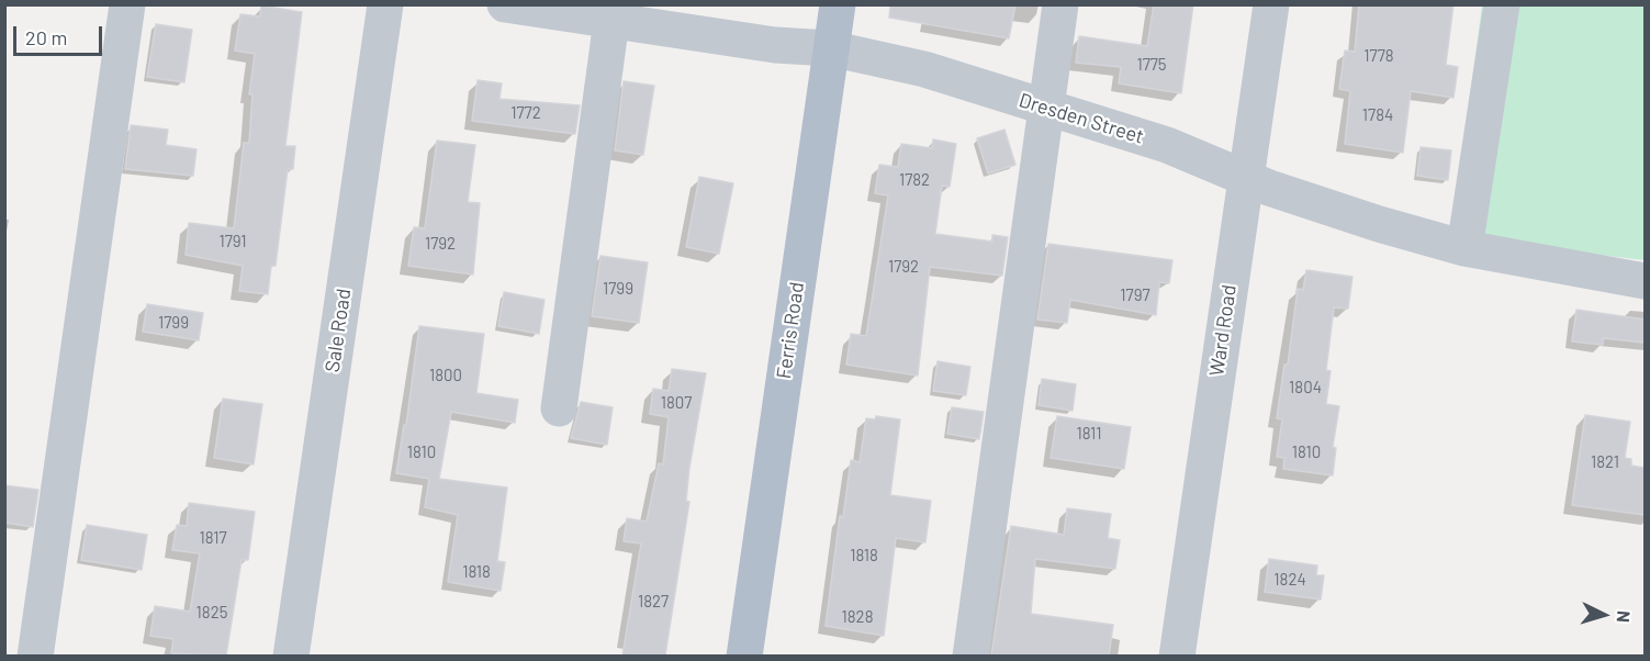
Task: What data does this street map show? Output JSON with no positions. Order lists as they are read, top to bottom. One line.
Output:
{"streets":{"main road":["Ferris Road"],"street":["Dresden Street","Sale Road","Ward Road"]},"crossings":[["Dresden Street","Ferris Road"],["Dresden Street","Ward Road"]],"house_numbers":["1778","1775","1772","1784","1782","1791","1792","1792","1799","1797","1799","1800","1804","1807","1811","1810","1810","1821","1817","1818","1818","1824","1827","1825","1828"],"scale_bar":"20 m","north":"right"}
